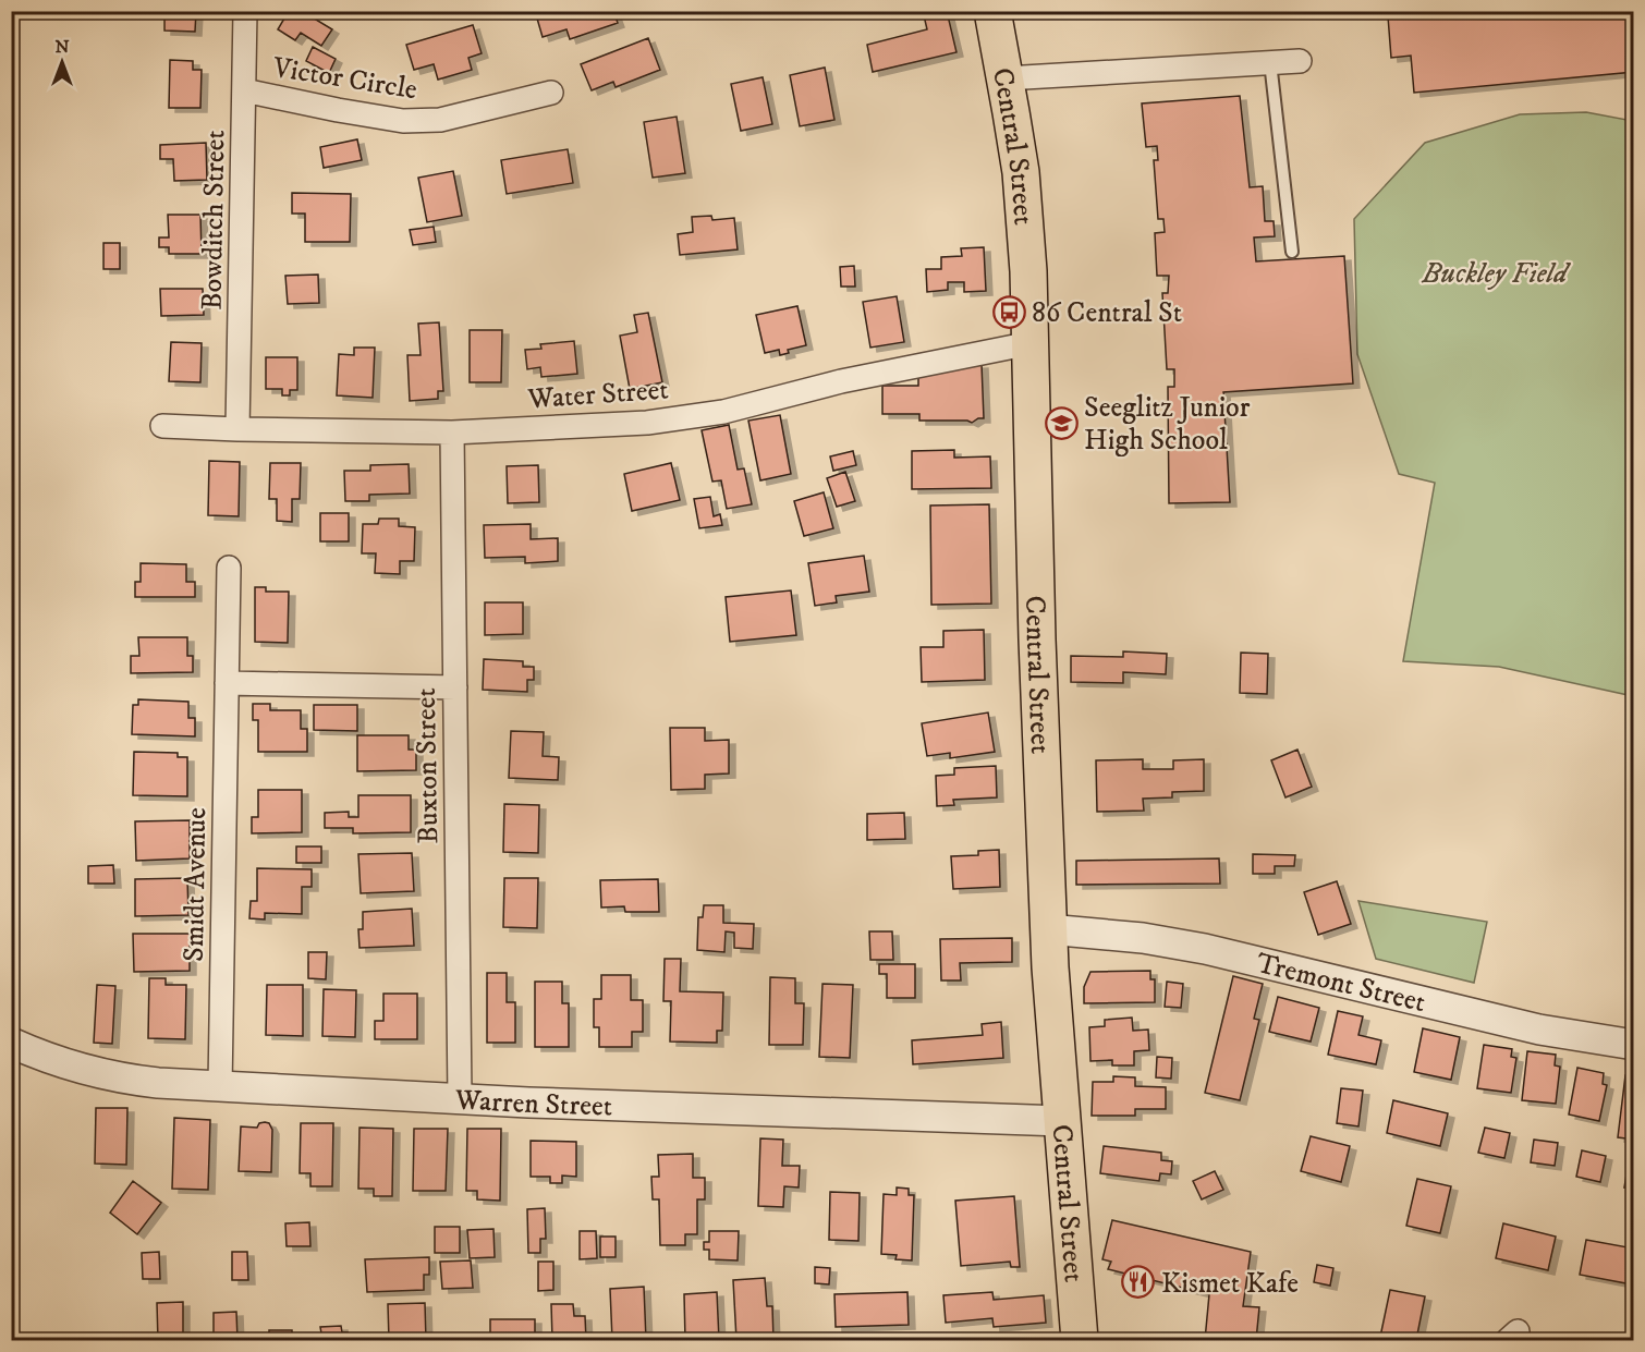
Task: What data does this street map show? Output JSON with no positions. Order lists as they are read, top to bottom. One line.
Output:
{"streets":{"main road":["Central Street"],"street":["Victor Circle","Bowditch Street","Water Street","Buxton Street","Smidt Avenue","Tremont Street","Warren Street"]},"crossings":[["Victor Circle","Bowditch Street"],["Central Street","Water Street"],["Central Street","Tremont Street"],["Central Street","Warren Street"],["Bowditch Street","Water Street"],["Water Street","Buxton Street"],["Buxton Street","Warren Street"],["Smidt Avenue","Warren Street"]],"parks":["Buckley Field"],"places":{"bus stop":["86 Central St"],"school or university":["Seeglitz Junior High School"],"restaurant":["Kismet Kafe"]},"north":"top"}
